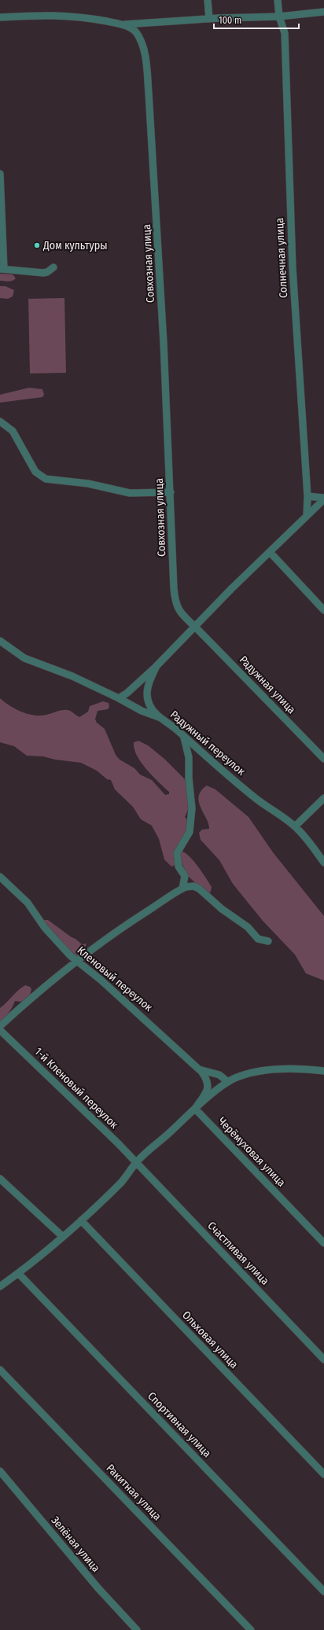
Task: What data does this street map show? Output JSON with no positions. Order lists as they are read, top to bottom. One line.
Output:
{"streets":{"street":["Солнечная улица","Совхозная улица","Радужная улица","Радужный переулок","Кленовый переулок","1-й Кленовый переулок","Черёмуховая улица","Счастливая улица","Ольховая улица","Спортивная улица","Ракитная улица","Зелёная улица"]},"crossings":[["Солнечная улица","Радужный переулок"],["Совхозная улица","Радужная улица"],["Совхозная улица","Радужный переулок"],["Радужная улица","Радужный переулок"],["1-й Кленовый переулок","Счастливая улица"]],"places":["Дом культуры"],"scale_bar":"100 m"}
